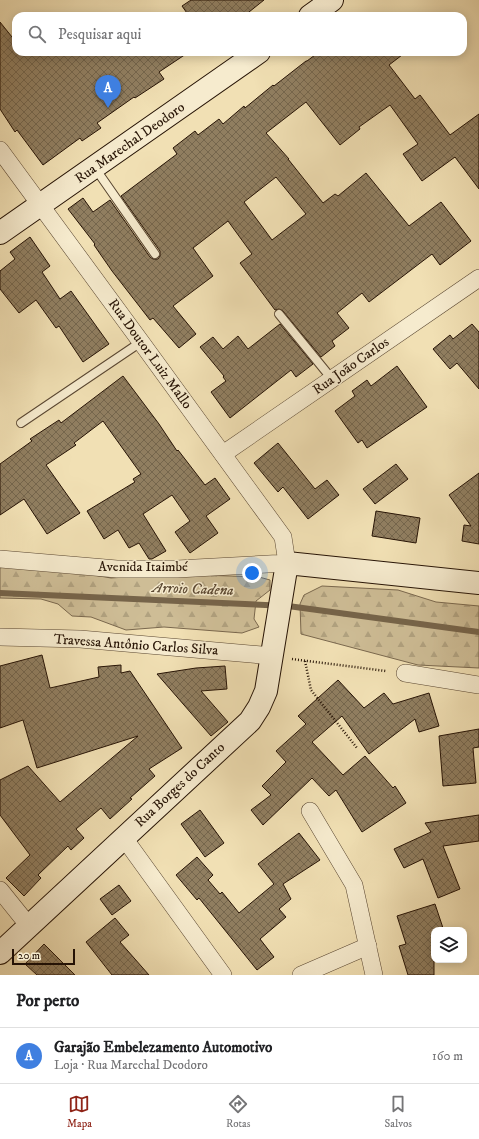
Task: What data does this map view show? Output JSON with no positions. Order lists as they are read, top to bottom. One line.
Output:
{"streets":{"street":["Rua Marechal Deodoro","Rua Doutor Luiz Mallo","Rua João Carlos","Avenida Itaimbé","Travessa Antônio Carlos Silva","Rua Borges do Canto"]},"crossings":[["Rua Marechal Deodoro","Rua Doutor Luiz Mallo"],["Rua Doutor Luiz Mallo","Rua João Carlos"],["Rua Doutor Luiz Mallo","Avenida Itaimbé"],["Rua Doutor Luiz Mallo","Rua Borges do Canto"],["Avenida Itaimbé","Rua Borges do Canto"],["Travessa Antônio Carlos Silva","Rua Borges do Canto"]],"water":["Arroio Cadena"],"scale_bar":"20 m","page":{"search":"Pesquisar aqui","pins":"A","scale":"20 m","heading":"Por perto","list":[{"mark":"A","name":"Garajão Embelezamento Automotivo","note":"Loja · Rua Marechal Deodoro","value":"160 m"}],"nav":["Mapa","Rotas","Salvos"]}}
